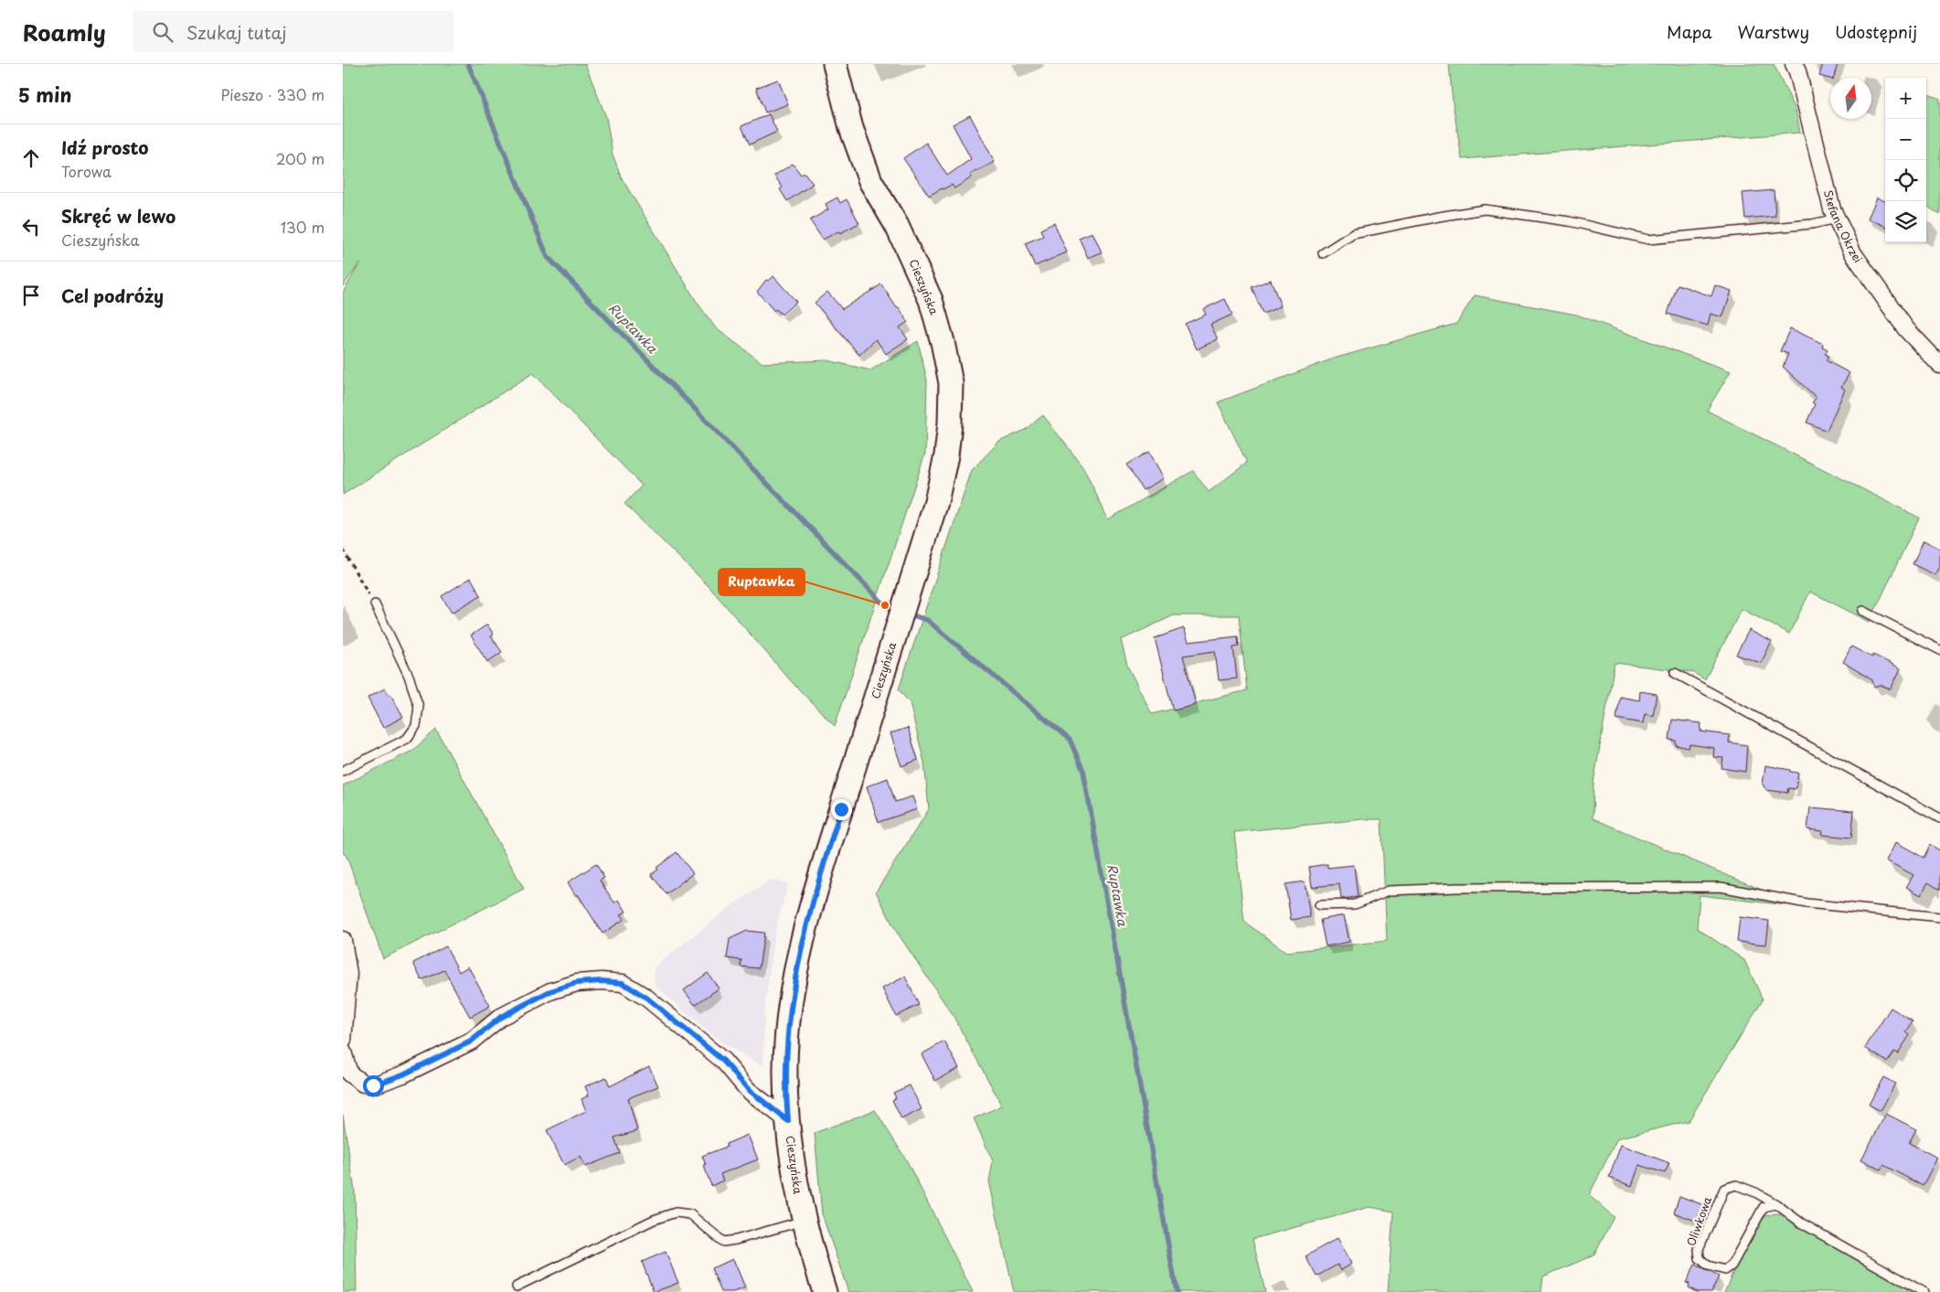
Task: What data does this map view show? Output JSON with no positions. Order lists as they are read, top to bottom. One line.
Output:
{"streets":{"main road":["Cieszyńska"],"street":["Stefana Okrzei"],"lane":["Oliwkowa"]},"water":["Ruptawka"],"places":["Ruptawka"],"north":"top","page":{"header":"Roamly","search":"Szukaj tutaj","nav":["Mapa","Warstwy","Udostępnij"],"heading":["5 min","Pieszo · 330 m"],"map_buttons":["+","−"],"list":[["Idź prosto","Torowa","200 m"],["Skręć w lewo","Cieszyńska","130 m"],"Cel podróży"]}}
